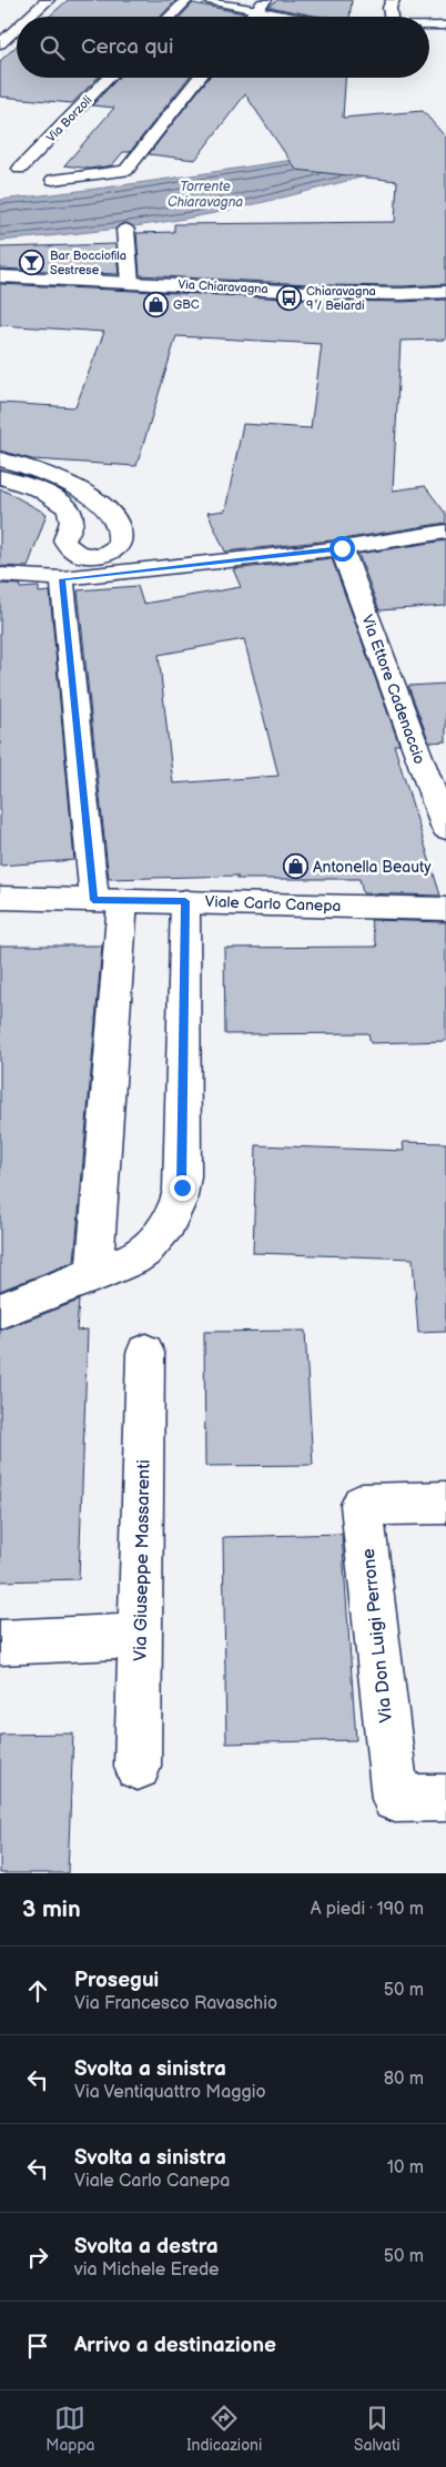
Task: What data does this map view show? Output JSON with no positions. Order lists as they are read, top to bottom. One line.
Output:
{"streets":{"street":["Via Borzoli","Via Chiaravagna","Via Ettore Cadenaccio","Viale Carlo Canepa","Via Giuseppe Massarenti","Via Don Luigi Perrone"]},"water":["Torrente Chiaravagna"],"places":{"bar":["Bar Bocciofila Sestrese"],"bus stop":["Chiaravagna 9 / Belardi"],"shop":["GBC","Antonella Beauty"]},"page":{"search":"Cerca qui","heading":["3 min","A piedi · 190 m"],"list":[["Prosegui","Via Francesco Ravaschio","50 m"],["Svolta a sinistra","Via Ventiquattro Maggio","80 m"],["Svolta a sinistra","Viale Carlo Canepa","10 m"],["Svolta a destra","via Michele Erede","50 m"],"Arrivo a destinazione"],"nav":["Mappa","Indicazioni","Salvati"]}}
